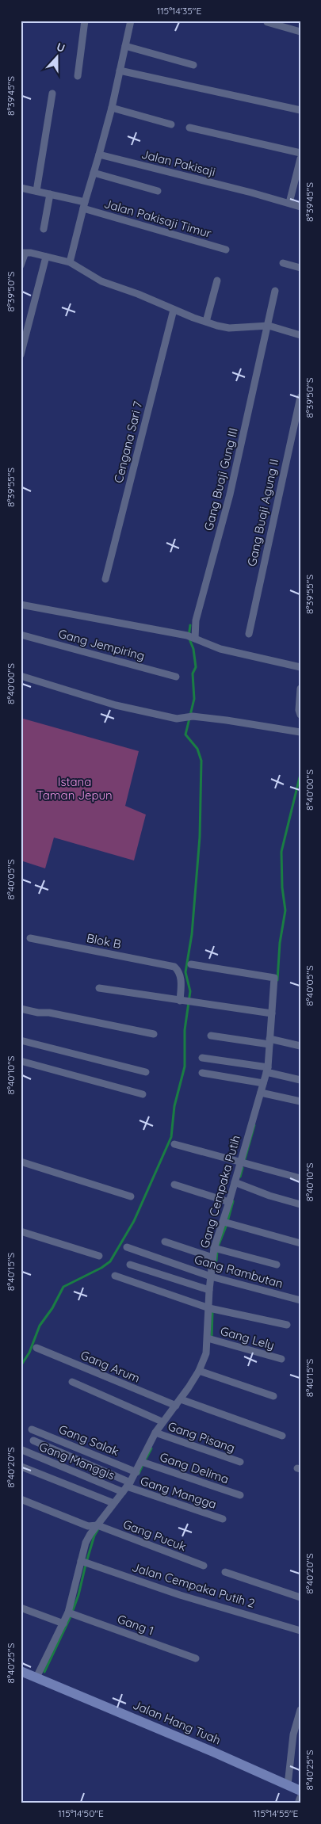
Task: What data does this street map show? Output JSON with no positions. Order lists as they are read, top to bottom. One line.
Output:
{"streets":{"main road":["Jalan Hang Tuah"],"street":["Jalan Pakisaji","Jalan Pakisaji Timur","Cengana Sari 7","Gang Buaji Gung III","Gang Buaji Agung II","Gang Jempiring","Blok B","Gang Cempaka Putih","Gang Rambutan","Gang Lely","Gang Arum","Gang Pisang","Gang Salak","Gang Manggis","Gang Delima","Gang Mangga","Gang Pucuk","Jalan Cempaka Putih 2","Gang 1"]},"crossings":[["Gang Cempaka Putih","Gang Rambutan"],["Gang Cempaka Putih","Gang Lely"],["Gang Cempaka Putih","Gang Arum"],["Gang Cempaka Putih","Gang Pisang"],["Gang Cempaka Putih","Gang Salak"],["Gang Cempaka Putih","Gang Manggis"],["Gang Cempaka Putih","Gang Delima"],["Gang Cempaka Putih","Gang Mangga"],["Gang Cempaka Putih","Gang Pucuk"],["Gang Cempaka Putih","Jalan Cempaka Putih 2"],["Gang Cempaka Putih","Gang 1"],["Gang Cempaka Putih","Jalan Hang Tuah"],["Gang Manggis","Gang Mangga"]],"parks":["Istana Taman Jepun"],"north":"top","coordinates":["115°14'35\"E","8°39'45\"S","8°39'50\"S","8°39'55\"S","8°40'00\"S","8°40'05\"S","8°40'10\"S","8°40'15\"S","8°40'20\"S","8°40'25\"S","115°14'50\"E","115°14'55\"E"]}
